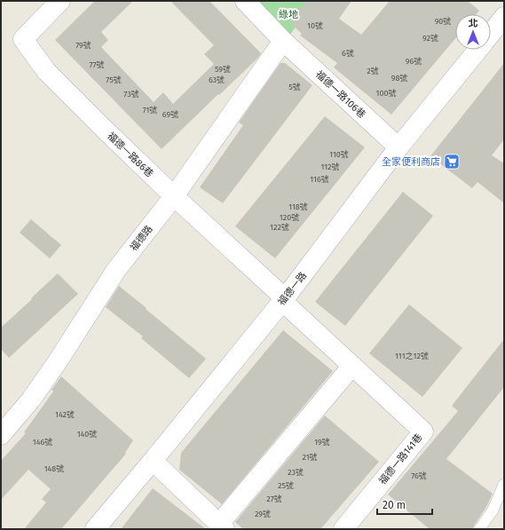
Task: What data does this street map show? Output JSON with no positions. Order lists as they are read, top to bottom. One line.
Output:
{"streets":{"street":["福德一路106巷","福德一路86巷","福德路","福德一路","福德一路141巷"]},"crossings":[["福德一路106巷","福德路"],["福德一路106巷","福德一路"],["福德一路86巷","福德路"],["福德一路86巷","福德一路"],["福德一路86巷","福德一路141巷"],["福德一路","福德一路141巷"]],"parks":["綠地"],"places":{"supermarket":["全家便利商店"]},"house_numbers":["90號","10號","92號","79號","6號","96號","77號","59號","2號","98號","75號","63號","5號","100號","73號","71號","69號","110號","112號","116號","118號","120號","122號","111之12號","142號","140號","146號","19號","21號","148號","23號","76號","25號","27號","29號"],"scale_bar":"20 m","north":"top"}
